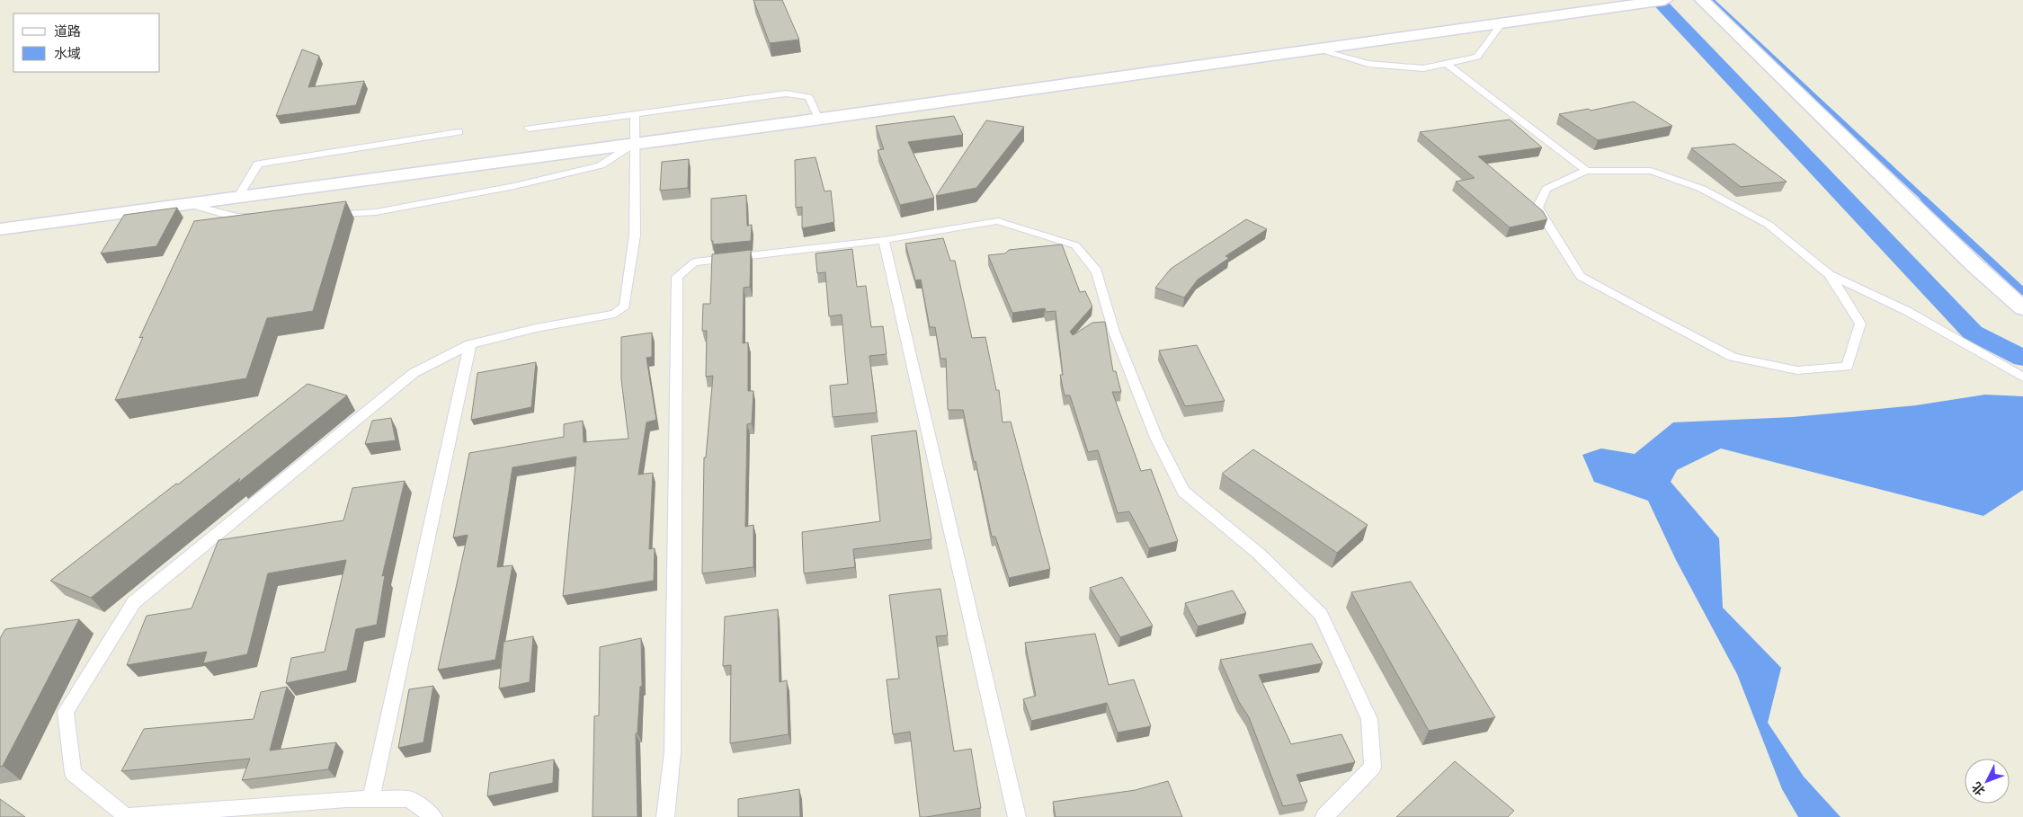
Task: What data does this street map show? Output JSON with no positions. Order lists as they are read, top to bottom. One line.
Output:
{"legend":["道路","水域"],"north":"bottom left"}
